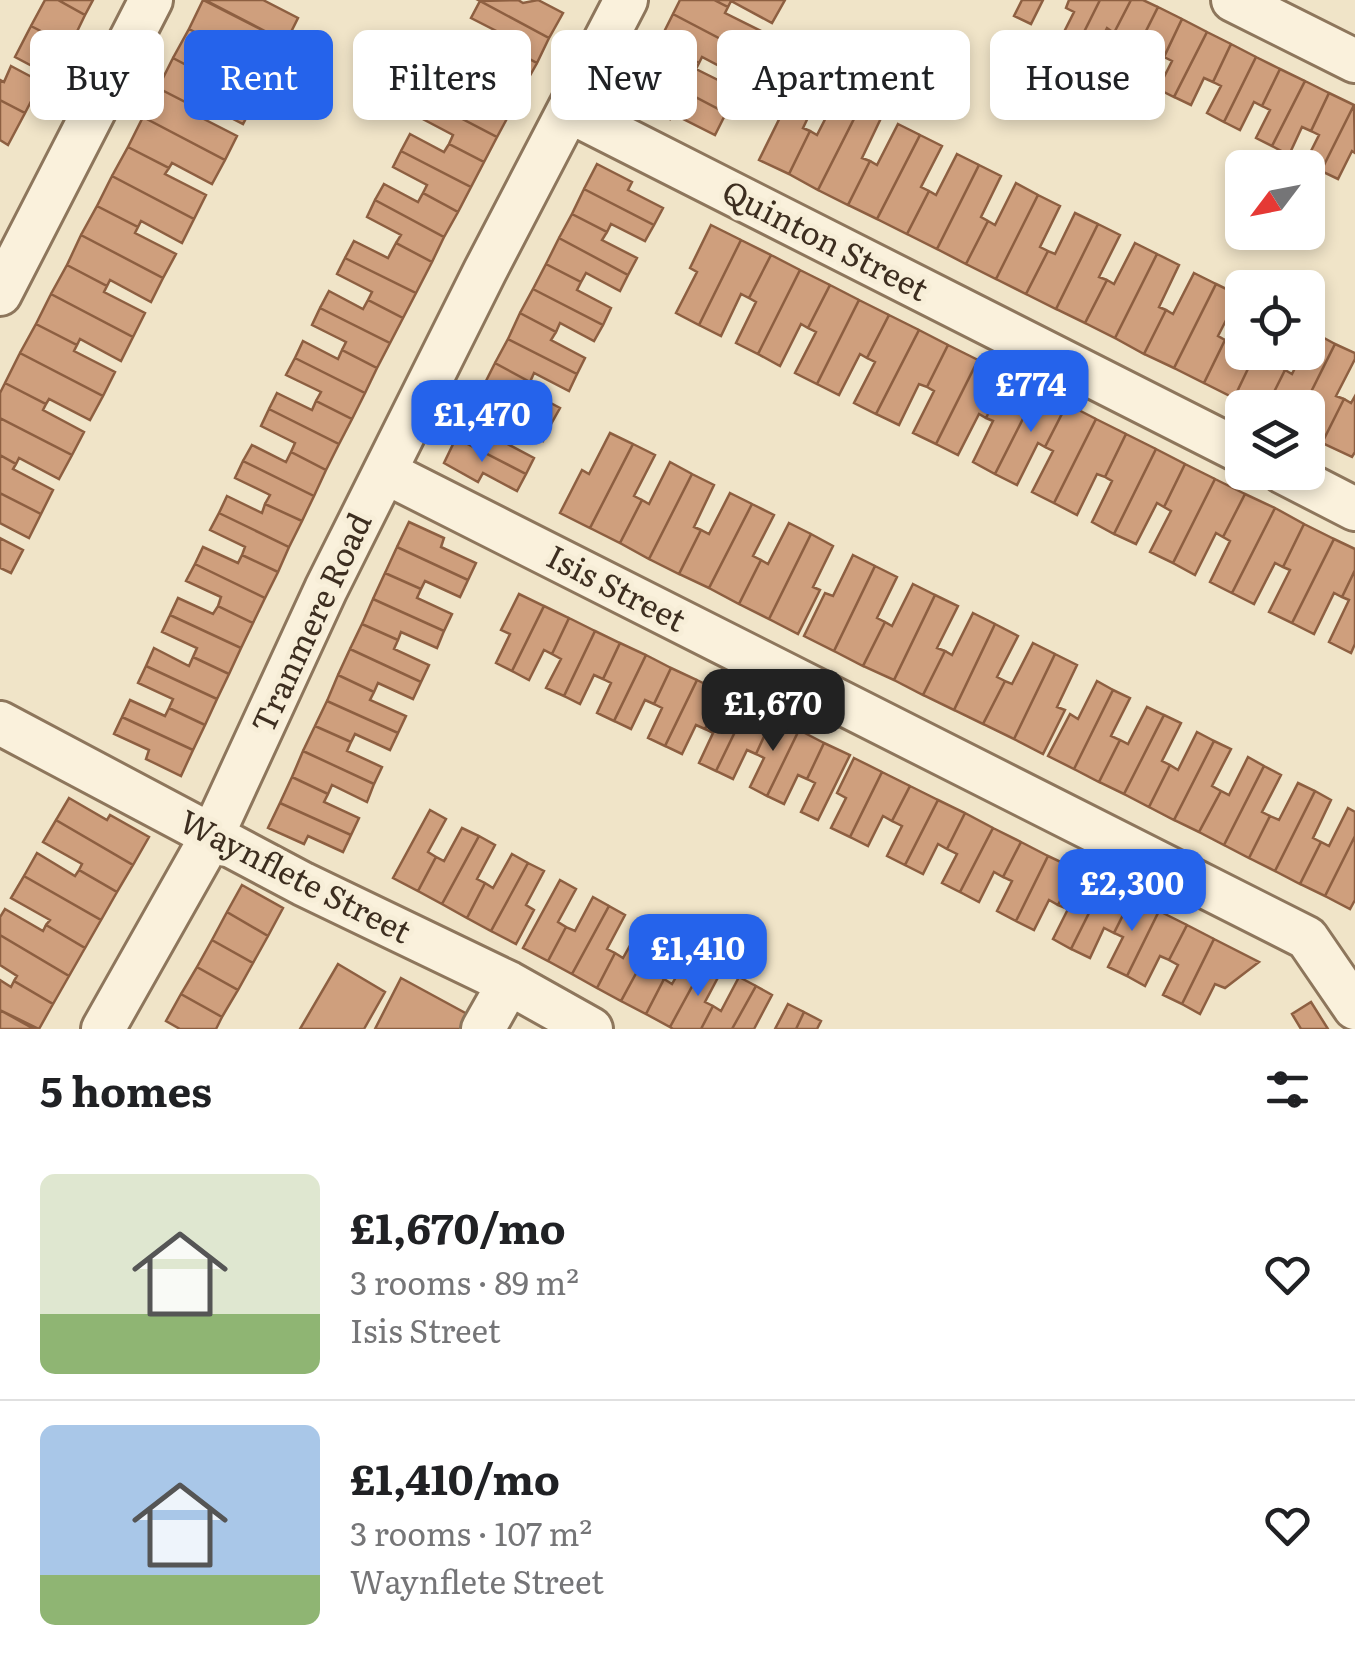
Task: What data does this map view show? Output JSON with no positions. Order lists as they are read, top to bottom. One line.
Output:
{"streets":{"street":["Quinton Street","Isis Street","Tranmere Road","Waynflete Street"]},"crossings":[["Isis Street","Tranmere Road"],["Tranmere Road","Waynflete Street"]],"north":"bottom left","page":{"chip":["Buy","Rent","Filters","New","Apartment","House"],"price":["£774","£1,470","£1,670","£2,300","£1,410"],"heading":"5 homes","list":[{"name":"£1,670/mo","note":"3 rooms · 89 m² · Isis Street"},{"name":"£1,410/mo","note":"3 rooms · 107 m² · Waynflete Street"}]}}
